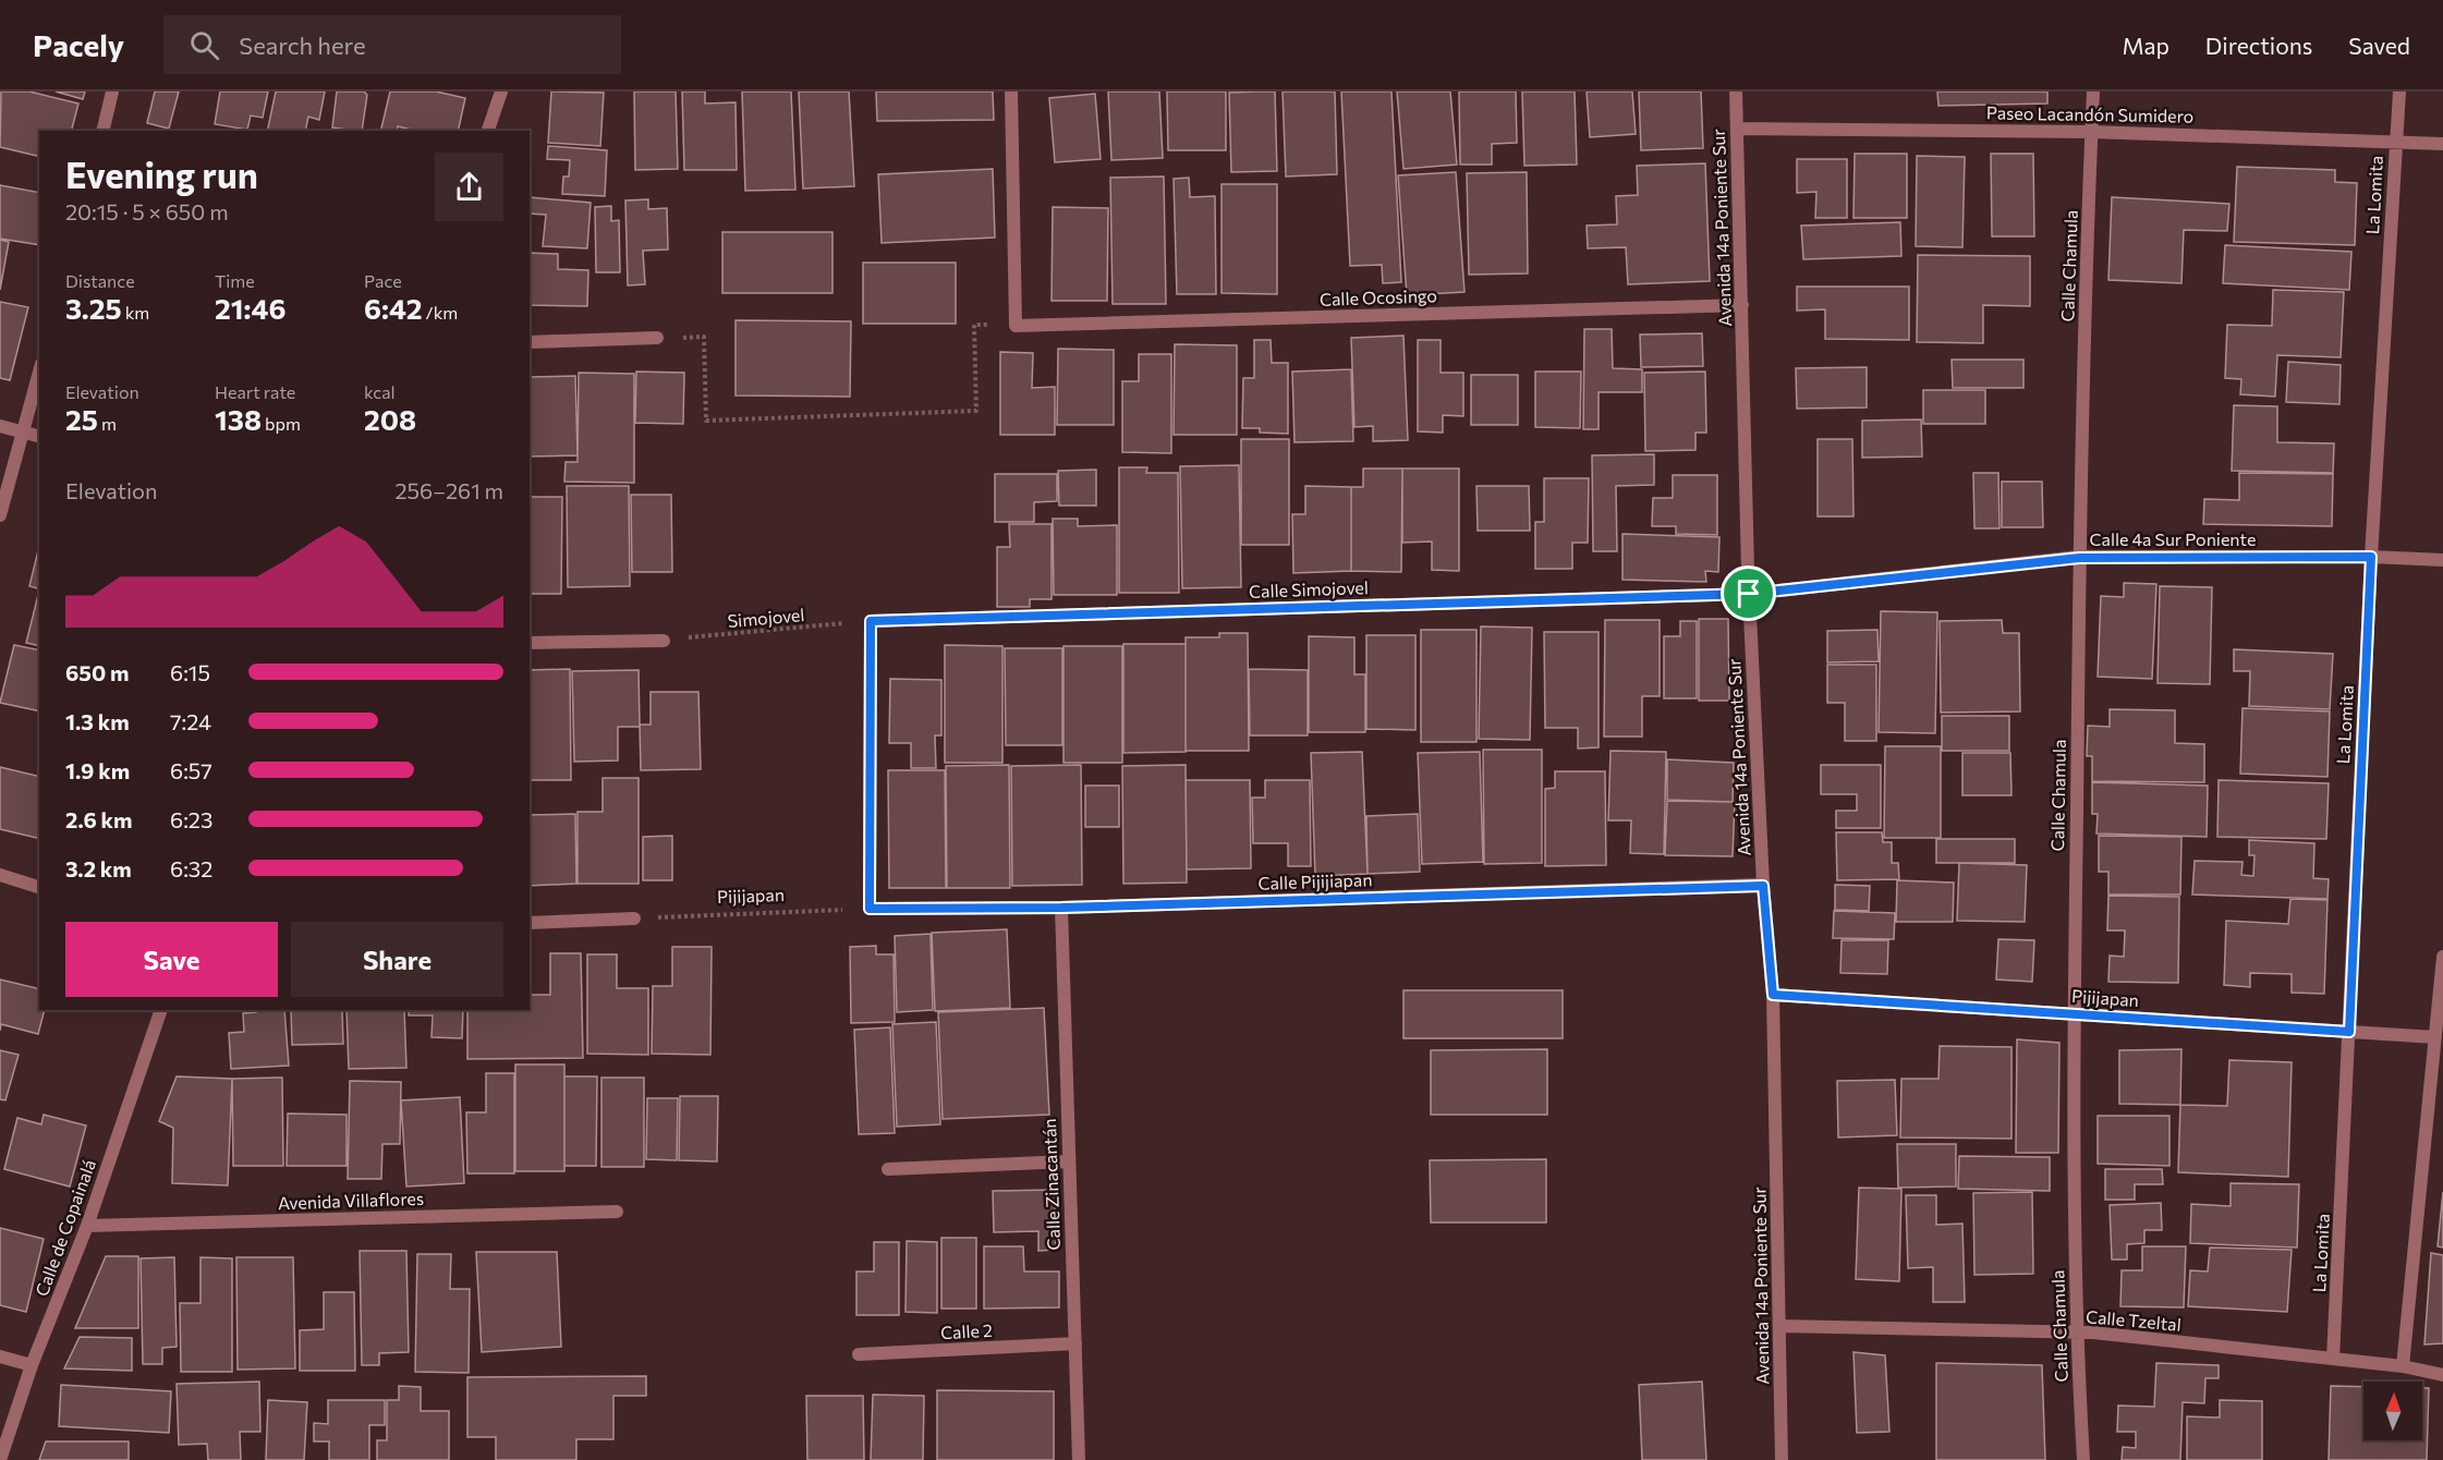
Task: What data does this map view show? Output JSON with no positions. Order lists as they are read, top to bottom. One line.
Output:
{"streets":{"street":["Paseo Lacandón Sumidero","La Lomita","Avenida 14a Poniente Sur","Calle Chamula","Calle Ocosingo","Calle 4a Sur Poniente","Calle Simojovel","Calle Pijijiapan","Pijijapan","Calle Zinacantán","Avenida Villaflores","Calle de Copainalá","Calle Tzeltal","Calle 2"],"path":["Simojovel"]},"crossings":[["Paseo Lacandón Sumidero","La Lomita"],["Paseo Lacandón Sumidero","Avenida 14a Poniente Sur"],["Paseo Lacandón Sumidero","Calle Chamula"],["La Lomita","Calle 4a Sur Poniente"],["La Lomita","Pijijapan"],["La Lomita","Calle Tzeltal"],["Avenida 14a Poniente Sur","Calle Ocosingo"],["Avenida 14a Poniente Sur","Calle 4a Sur Poniente"],["Avenida 14a Poniente Sur","Calle Simojovel"],["Avenida 14a Poniente Sur","Calle Pijijiapan"],["Avenida 14a Poniente Sur","Pijijapan"],["Avenida 14a Poniente Sur","Calle Tzeltal"],["Calle Chamula","Calle 4a Sur Poniente"],["Calle Chamula","Pijijapan"],["Calle Chamula","Calle Tzeltal"],["Calle 4a Sur Poniente","Calle Simojovel"],["Calle Simojovel","Simojovel"],["Calle Pijijiapan","Pijijapan"],["Calle Pijijiapan","Calle Zinacantán"],["Calle Zinacantán","Calle 2"],["Avenida Villaflores","Calle de Copainalá"]],"north":"top","page":{"header":"Pacely","search":"Search here","nav":["Map","Directions","Saved"],"heading":["Evening run","20:15 · 5 × 650 m"],"stats":[["Distance","3.25 km"],["Time","21:46"],["Pace","6:42 /km"],["Elevation","25 m"],["Heart rate","138 bpm"],["kcal","208"]],"chart":["Elevation","256–261 m"],"list":[{"name":"650 m","note":"6:15"},{"name":"1.3 km","note":"7:24"},{"name":"1.9 km","note":"6:57"},{"name":"2.6 km","note":"6:23"},{"name":"3.2 km","note":"6:32"}],"buttons":["Save","Share"]}}
